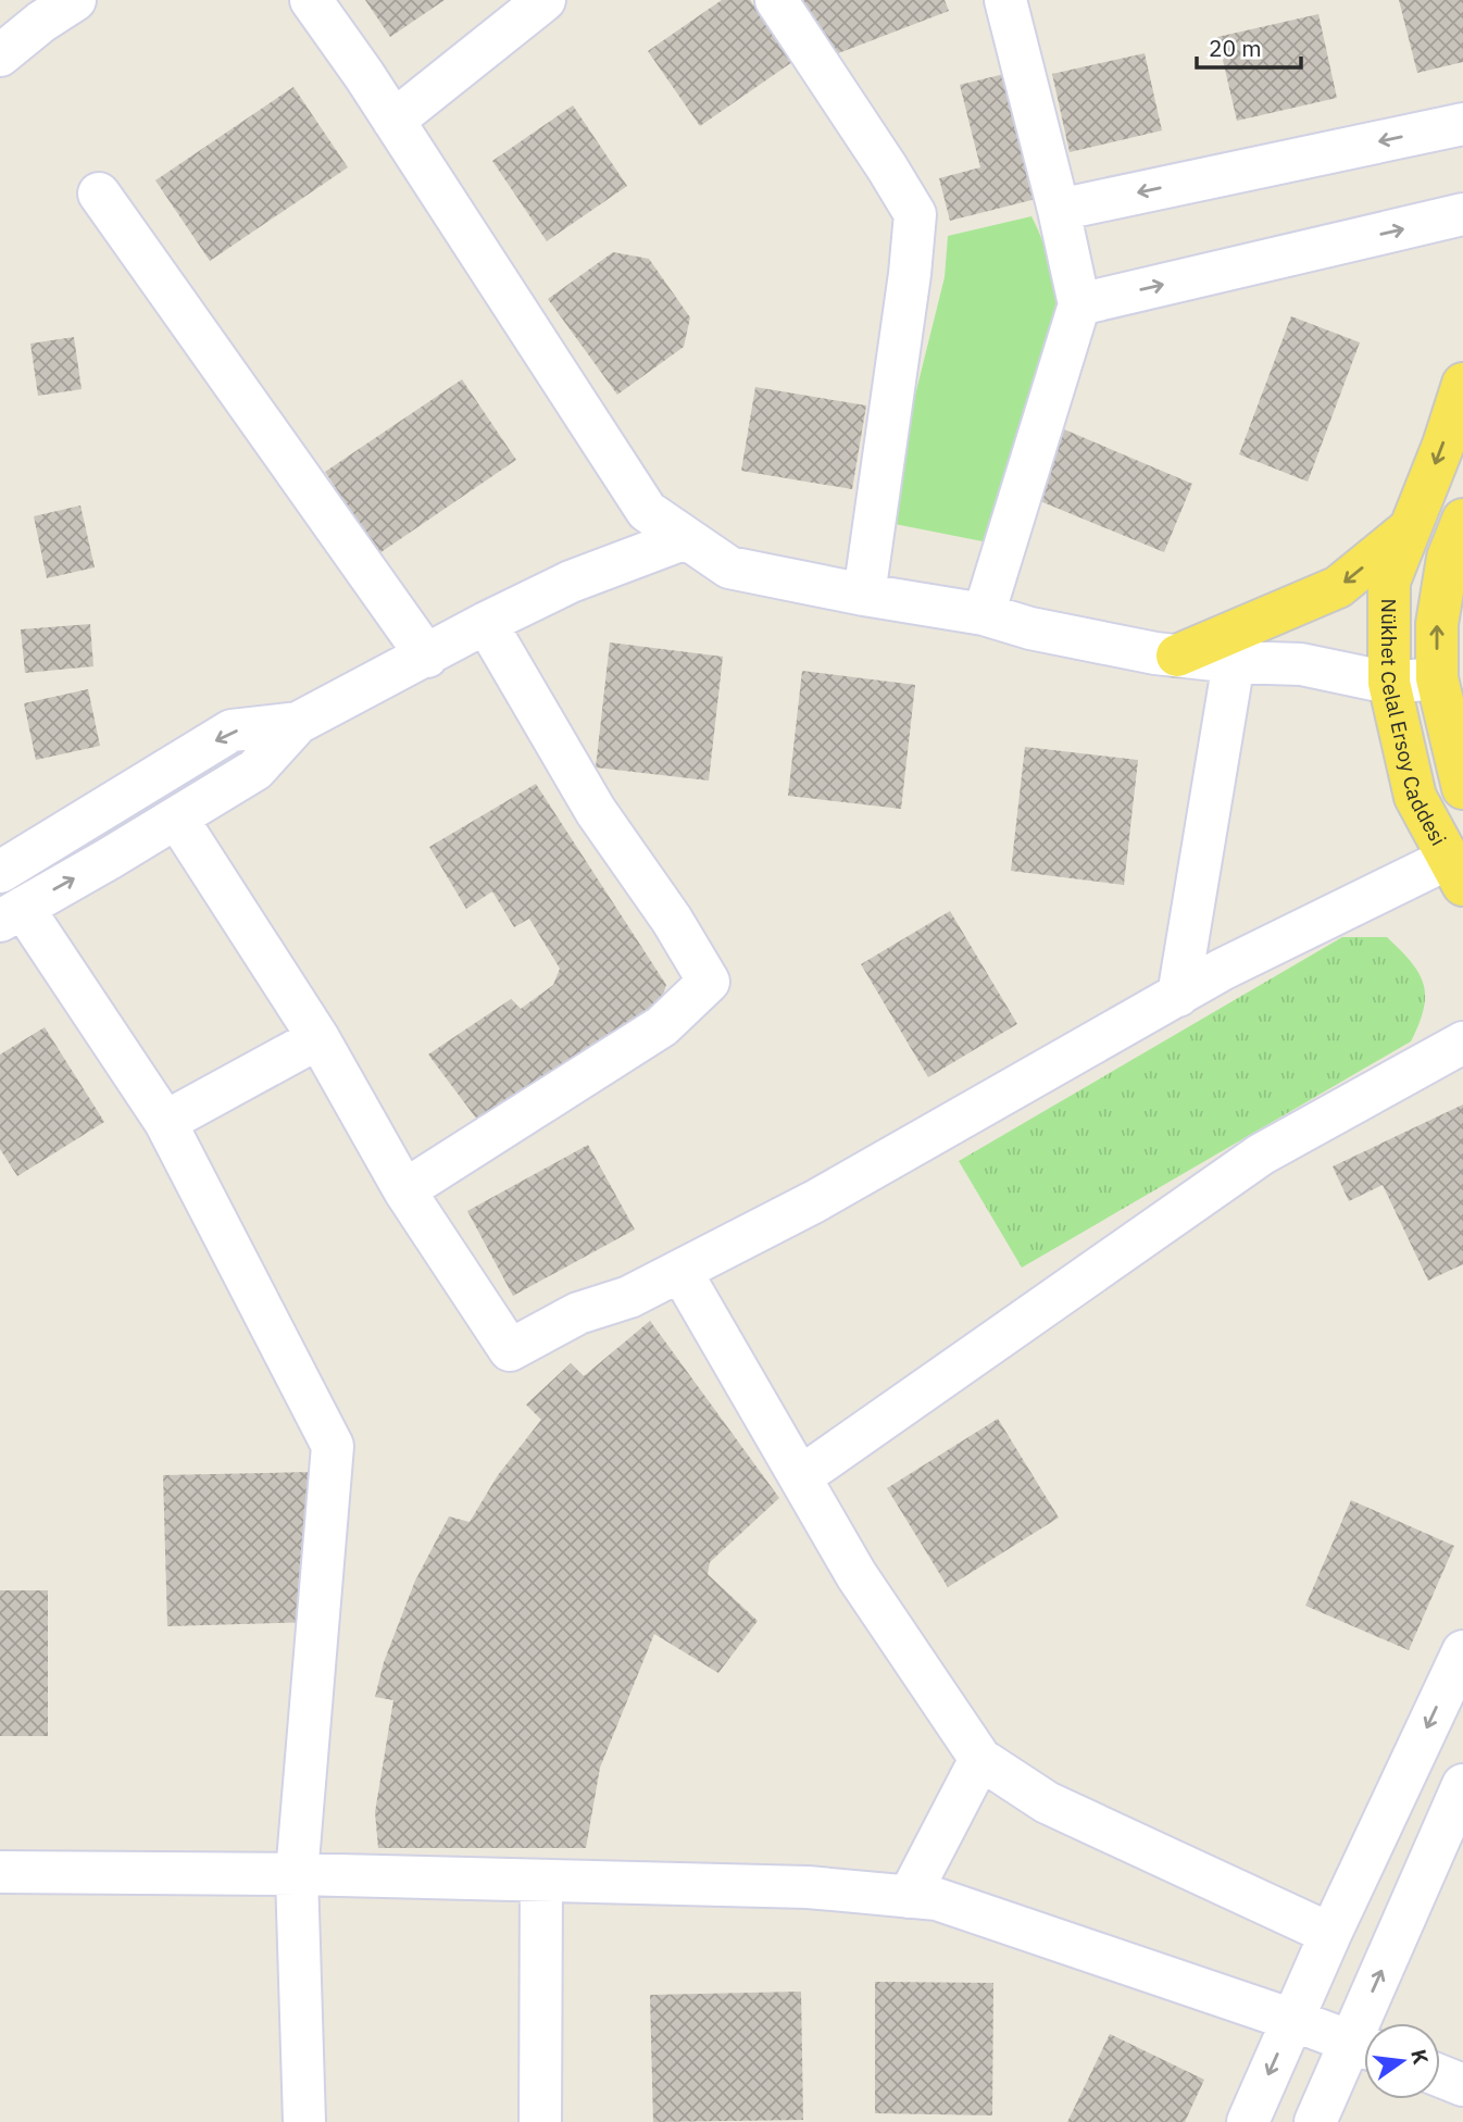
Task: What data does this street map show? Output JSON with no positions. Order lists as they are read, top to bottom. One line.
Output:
{"streets":{"main road":["Nükhet Celal Ersoy Caddesi"]},"scale_bar":"20 m","north":"right"}
